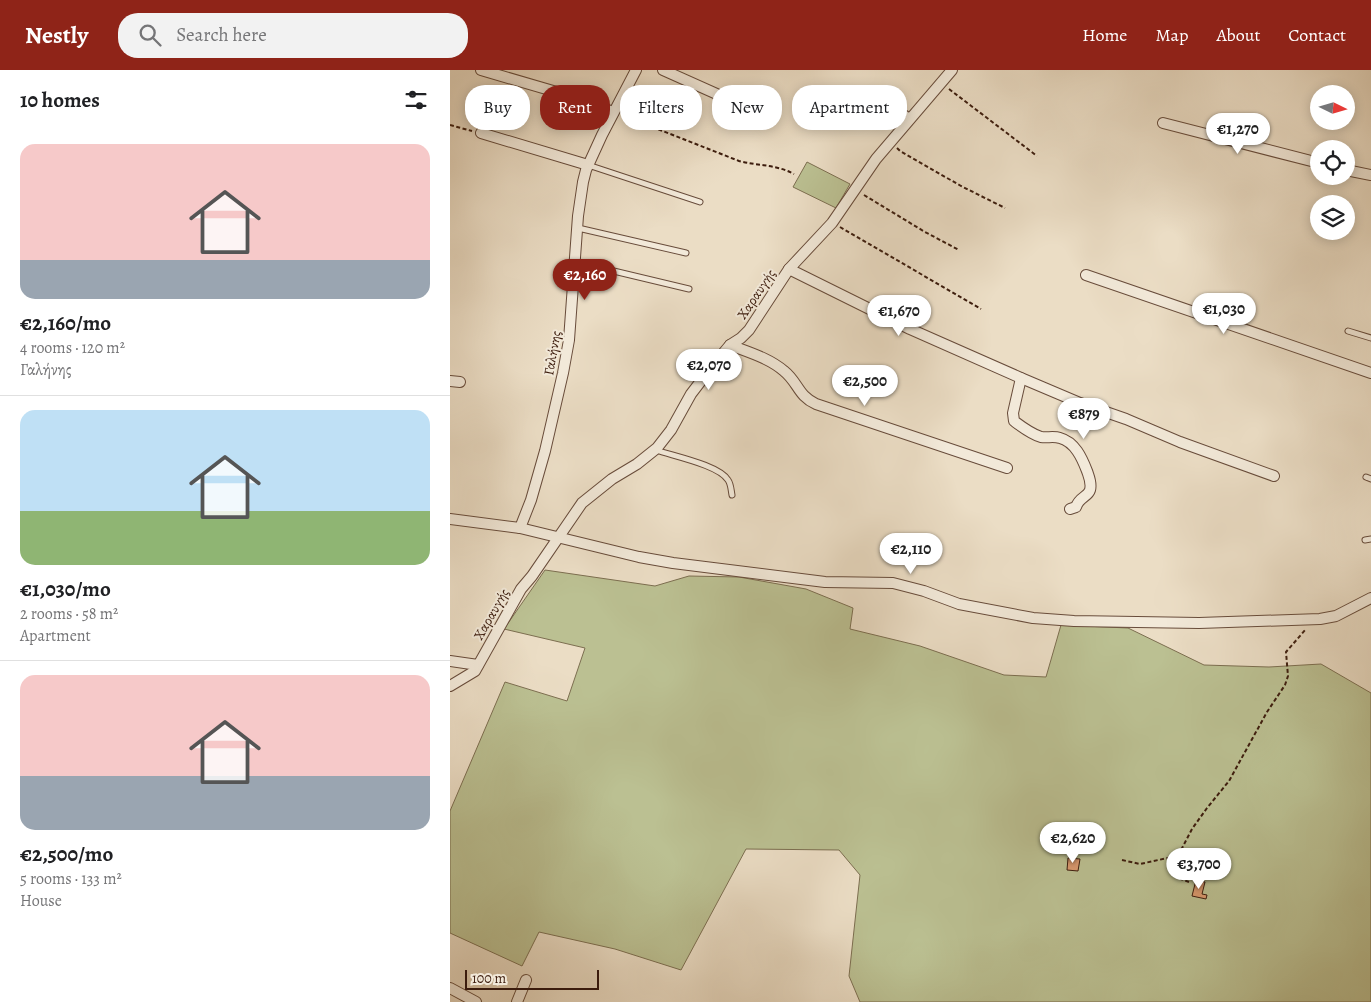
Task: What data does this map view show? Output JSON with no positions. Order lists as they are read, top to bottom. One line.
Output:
{"streets":{"street":["Χαραυγής","Γαλήνης"]},"scale_bar":"100 m","north":"right","page":{"header":"Nestly","search":"Search here","nav":["Home","Map","About","Contact"],"heading":"10 homes","chip":["Buy","Rent","Filters","New","Apartment"],"price":["€1,270","€2,160","€1,030","€1,670","€2,070","€2,500","€879","€2,110","€2,620","€3,700"],"list":[{"name":"€2,160/mo","note":"4 rooms · 120 m² · Γαλήνης"},{"name":"€1,030/mo","note":"2 rooms · 58 m² · Apartment"},{"name":"€2,500/mo","note":"5 rooms · 133 m² · House"}],"scale":"100 m"}}
